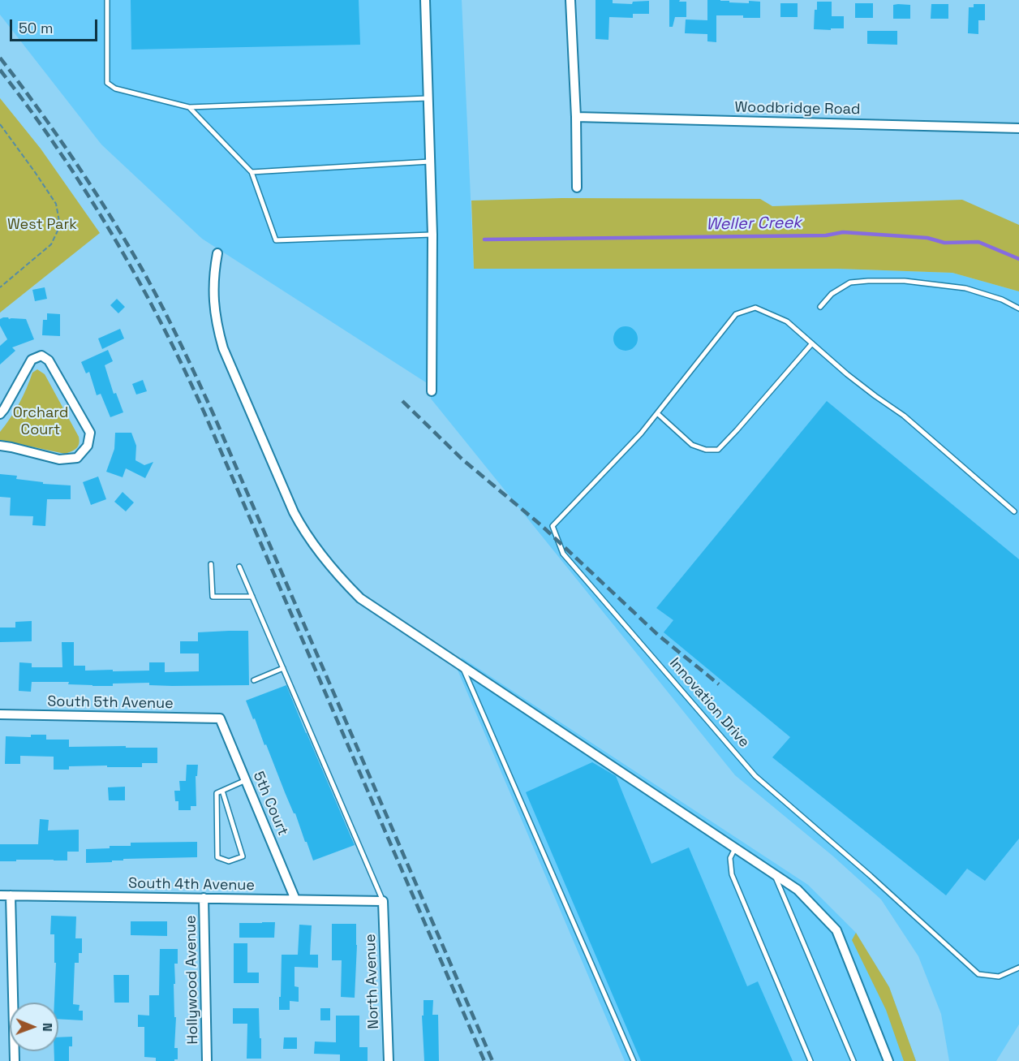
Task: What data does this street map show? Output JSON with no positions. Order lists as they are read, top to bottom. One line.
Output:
{"streets":{"street":["Woodbridge Road","South 5th Avenue","5th Court","South 4th Avenue","Hollywood Avenue","North Avenue"],"lane":["Innovation Drive"]},"crossings":[["South 5th Avenue","5th Court"],["5th Court","South 4th Avenue"],["South 4th Avenue","Hollywood Avenue"],["South 4th Avenue","North Avenue"]],"water":["Weller Creek"],"parks":["West Park","Orchard Court"],"scale_bar":"50 m","north":"right"}
